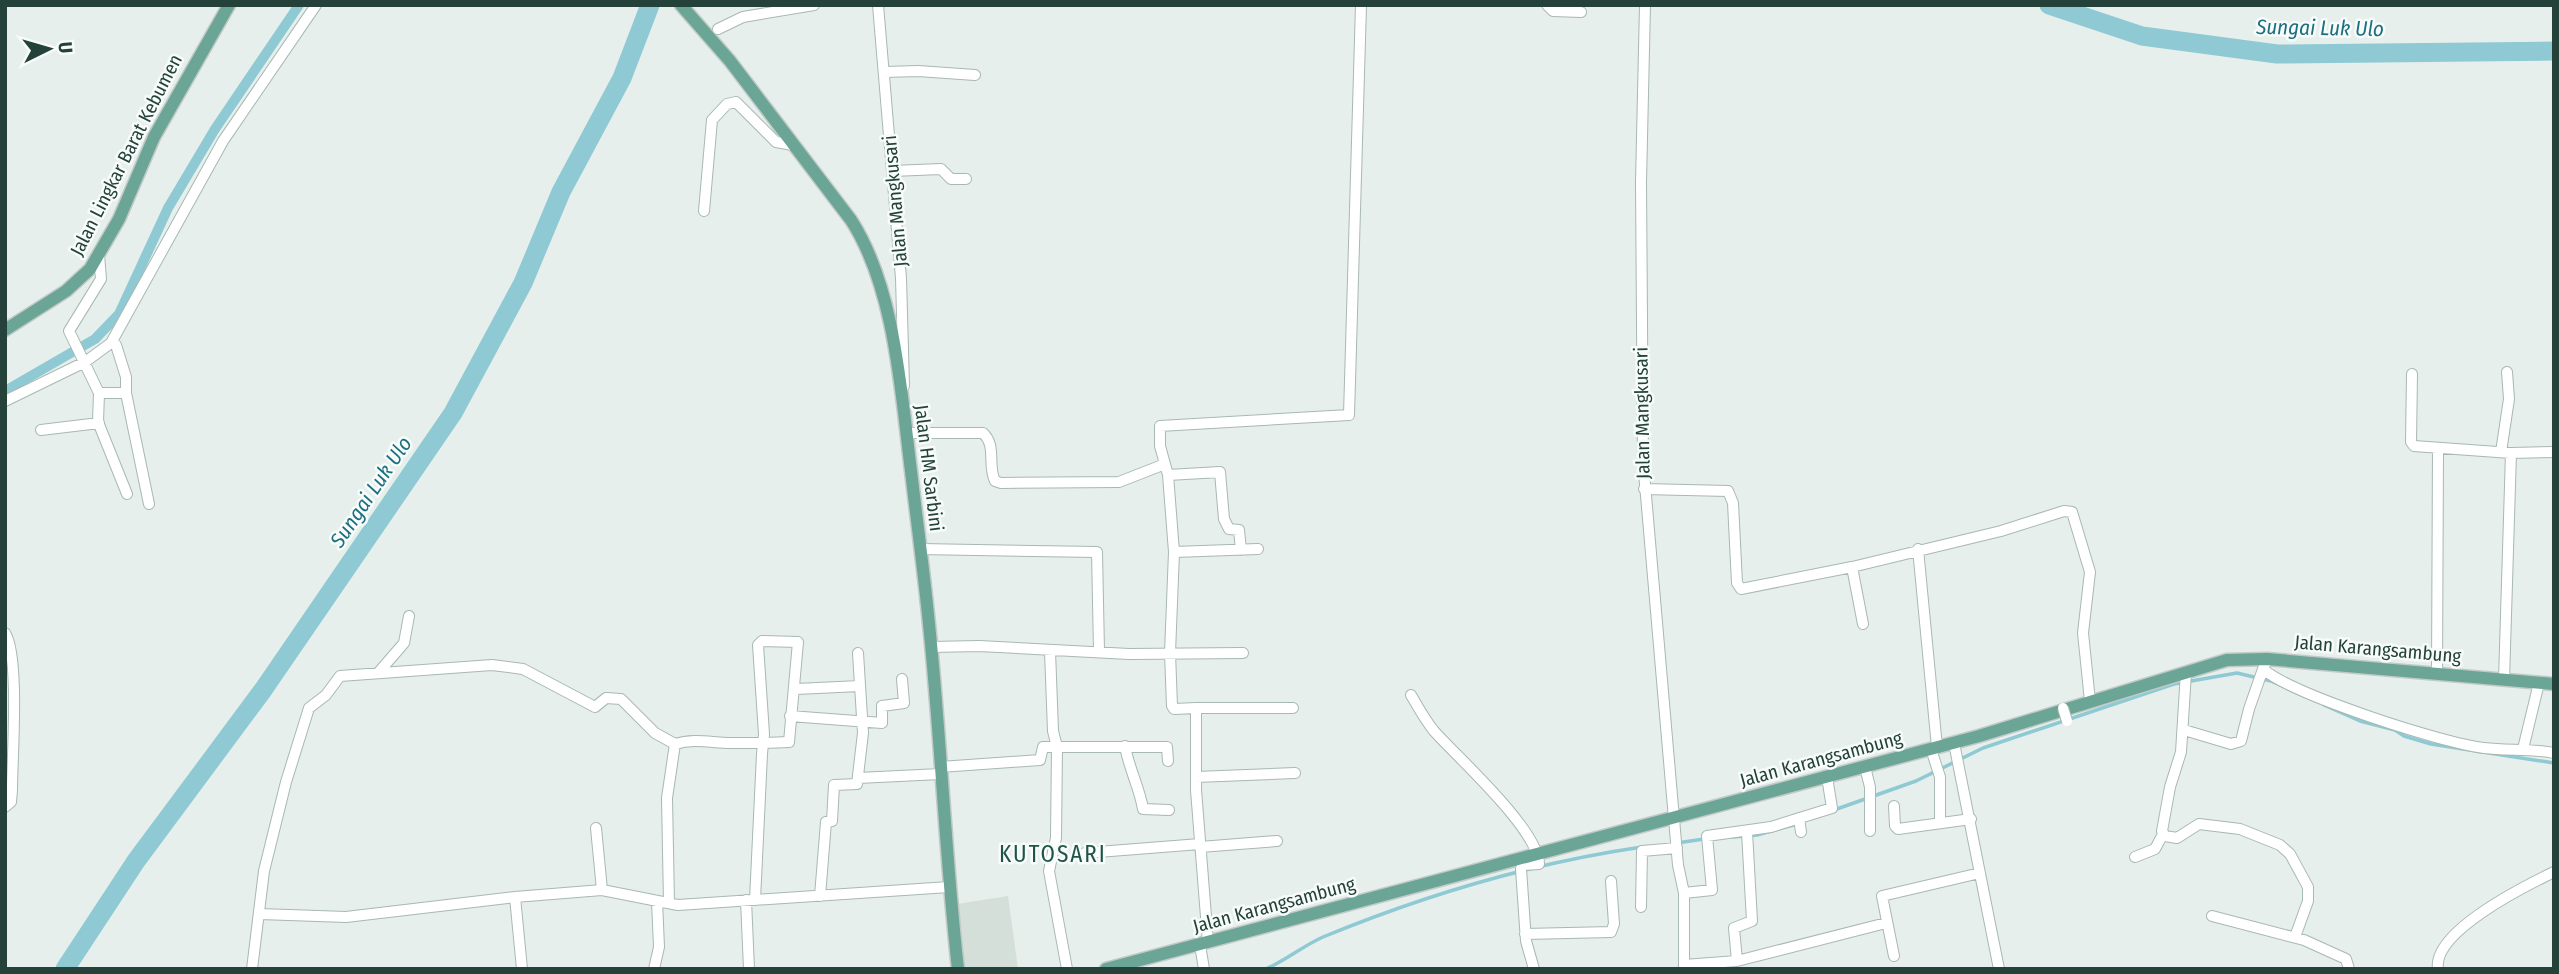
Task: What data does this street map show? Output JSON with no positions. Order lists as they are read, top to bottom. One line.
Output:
{"streets":{"main road":["Jalan Lingkar Barat Kebumen","Jalan HM Sarbini","Jalan Karangsambung"],"street":["Jalan Mangkusari"]},"crossings":[["Jalan Mangkusari","Jalan HM Sarbini"],["Jalan Mangkusari","Jalan Karangsambung"]],"districts":["KUTOSARI"],"water":["Sungai Luk Ulo"],"north":"right"}
